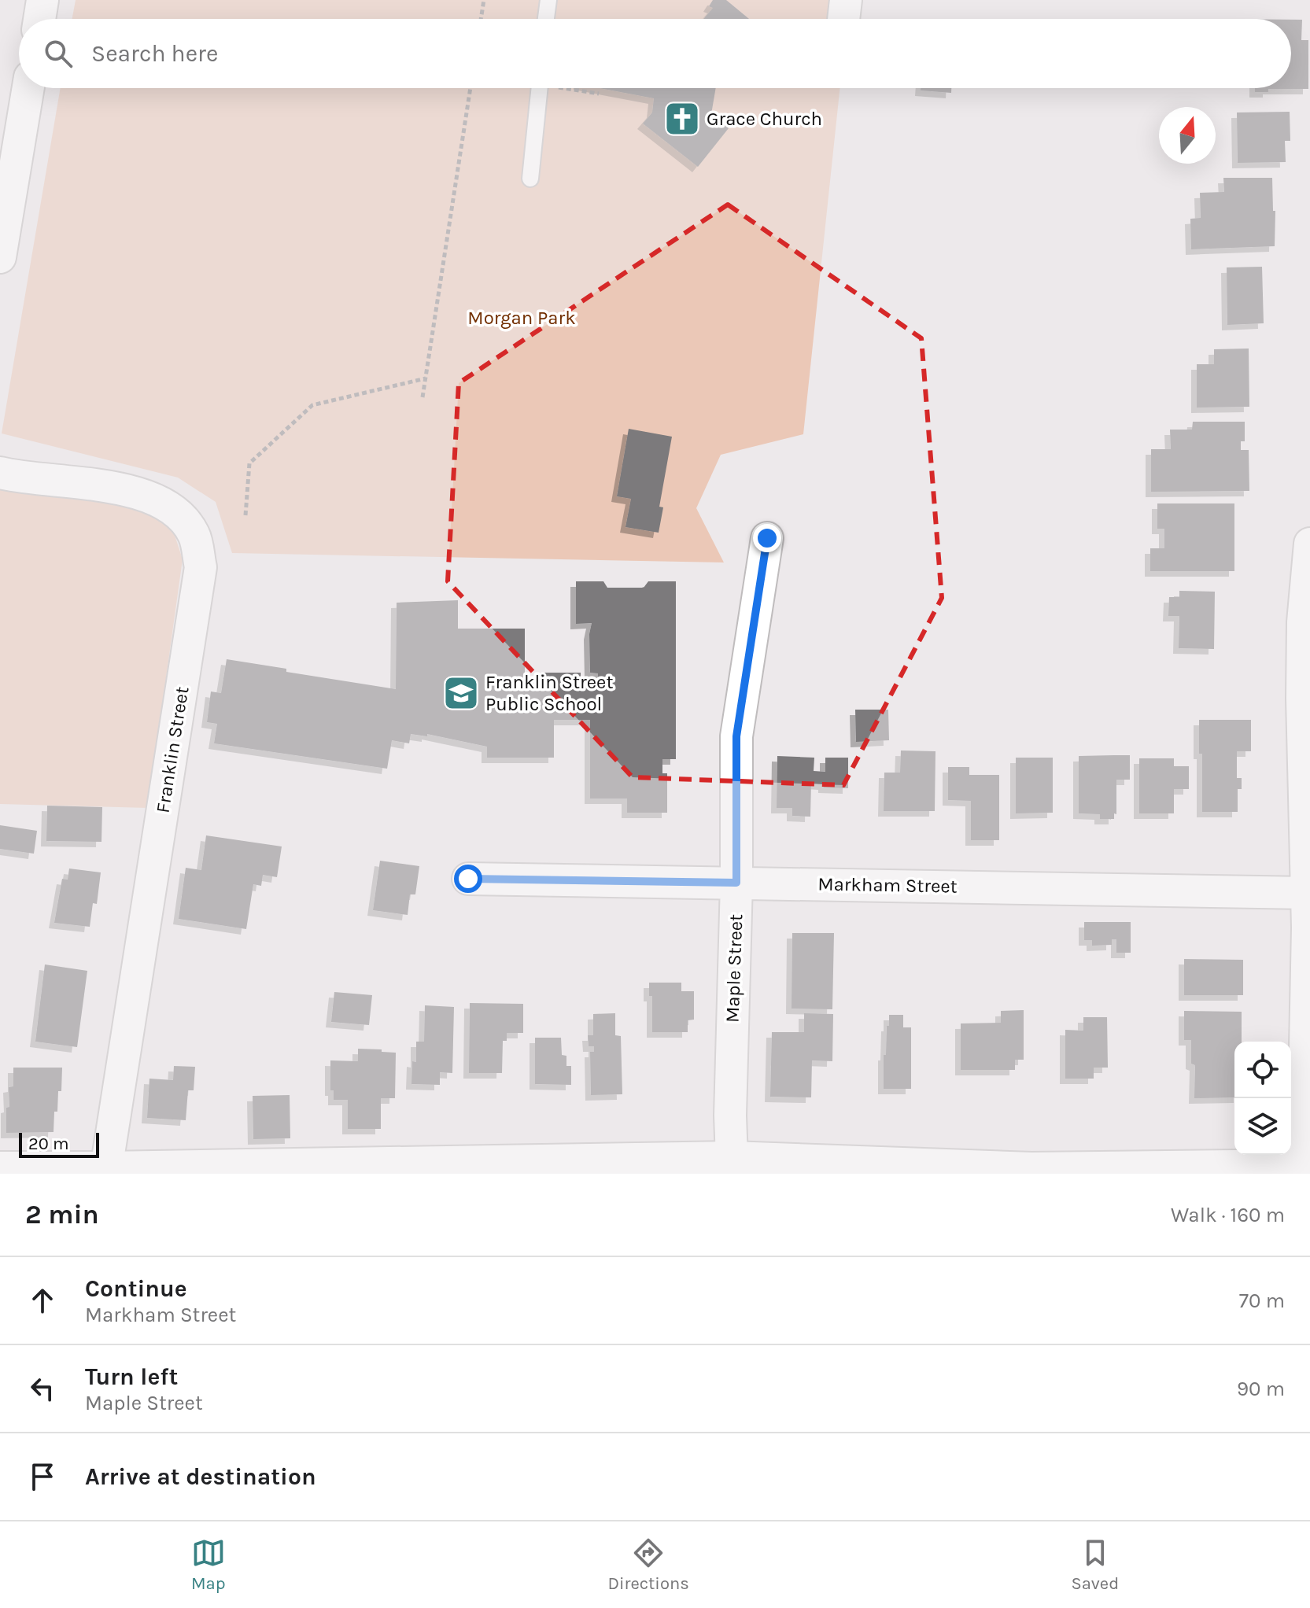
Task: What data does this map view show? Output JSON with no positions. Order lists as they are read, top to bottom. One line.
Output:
{"streets":{"street":["Franklin Street","Markham Street","Maple Street"]},"crossings":[["Markham Street","Maple Street"]],"parks":["Morgan Park"],"places":{"church":["Grace Church"],"school or university":["Franklin Street Public School"]},"scale_bar":"20 m","north":"top","page":{"search":"Search here","scale":"20 m","heading":["2 min","Walk · 160 m"],"list":[["Continue","Markham Street","70 m"],["Turn left","Maple Street","90 m"],"Arrive at destination"],"nav":["Map","Directions","Saved"]}}
